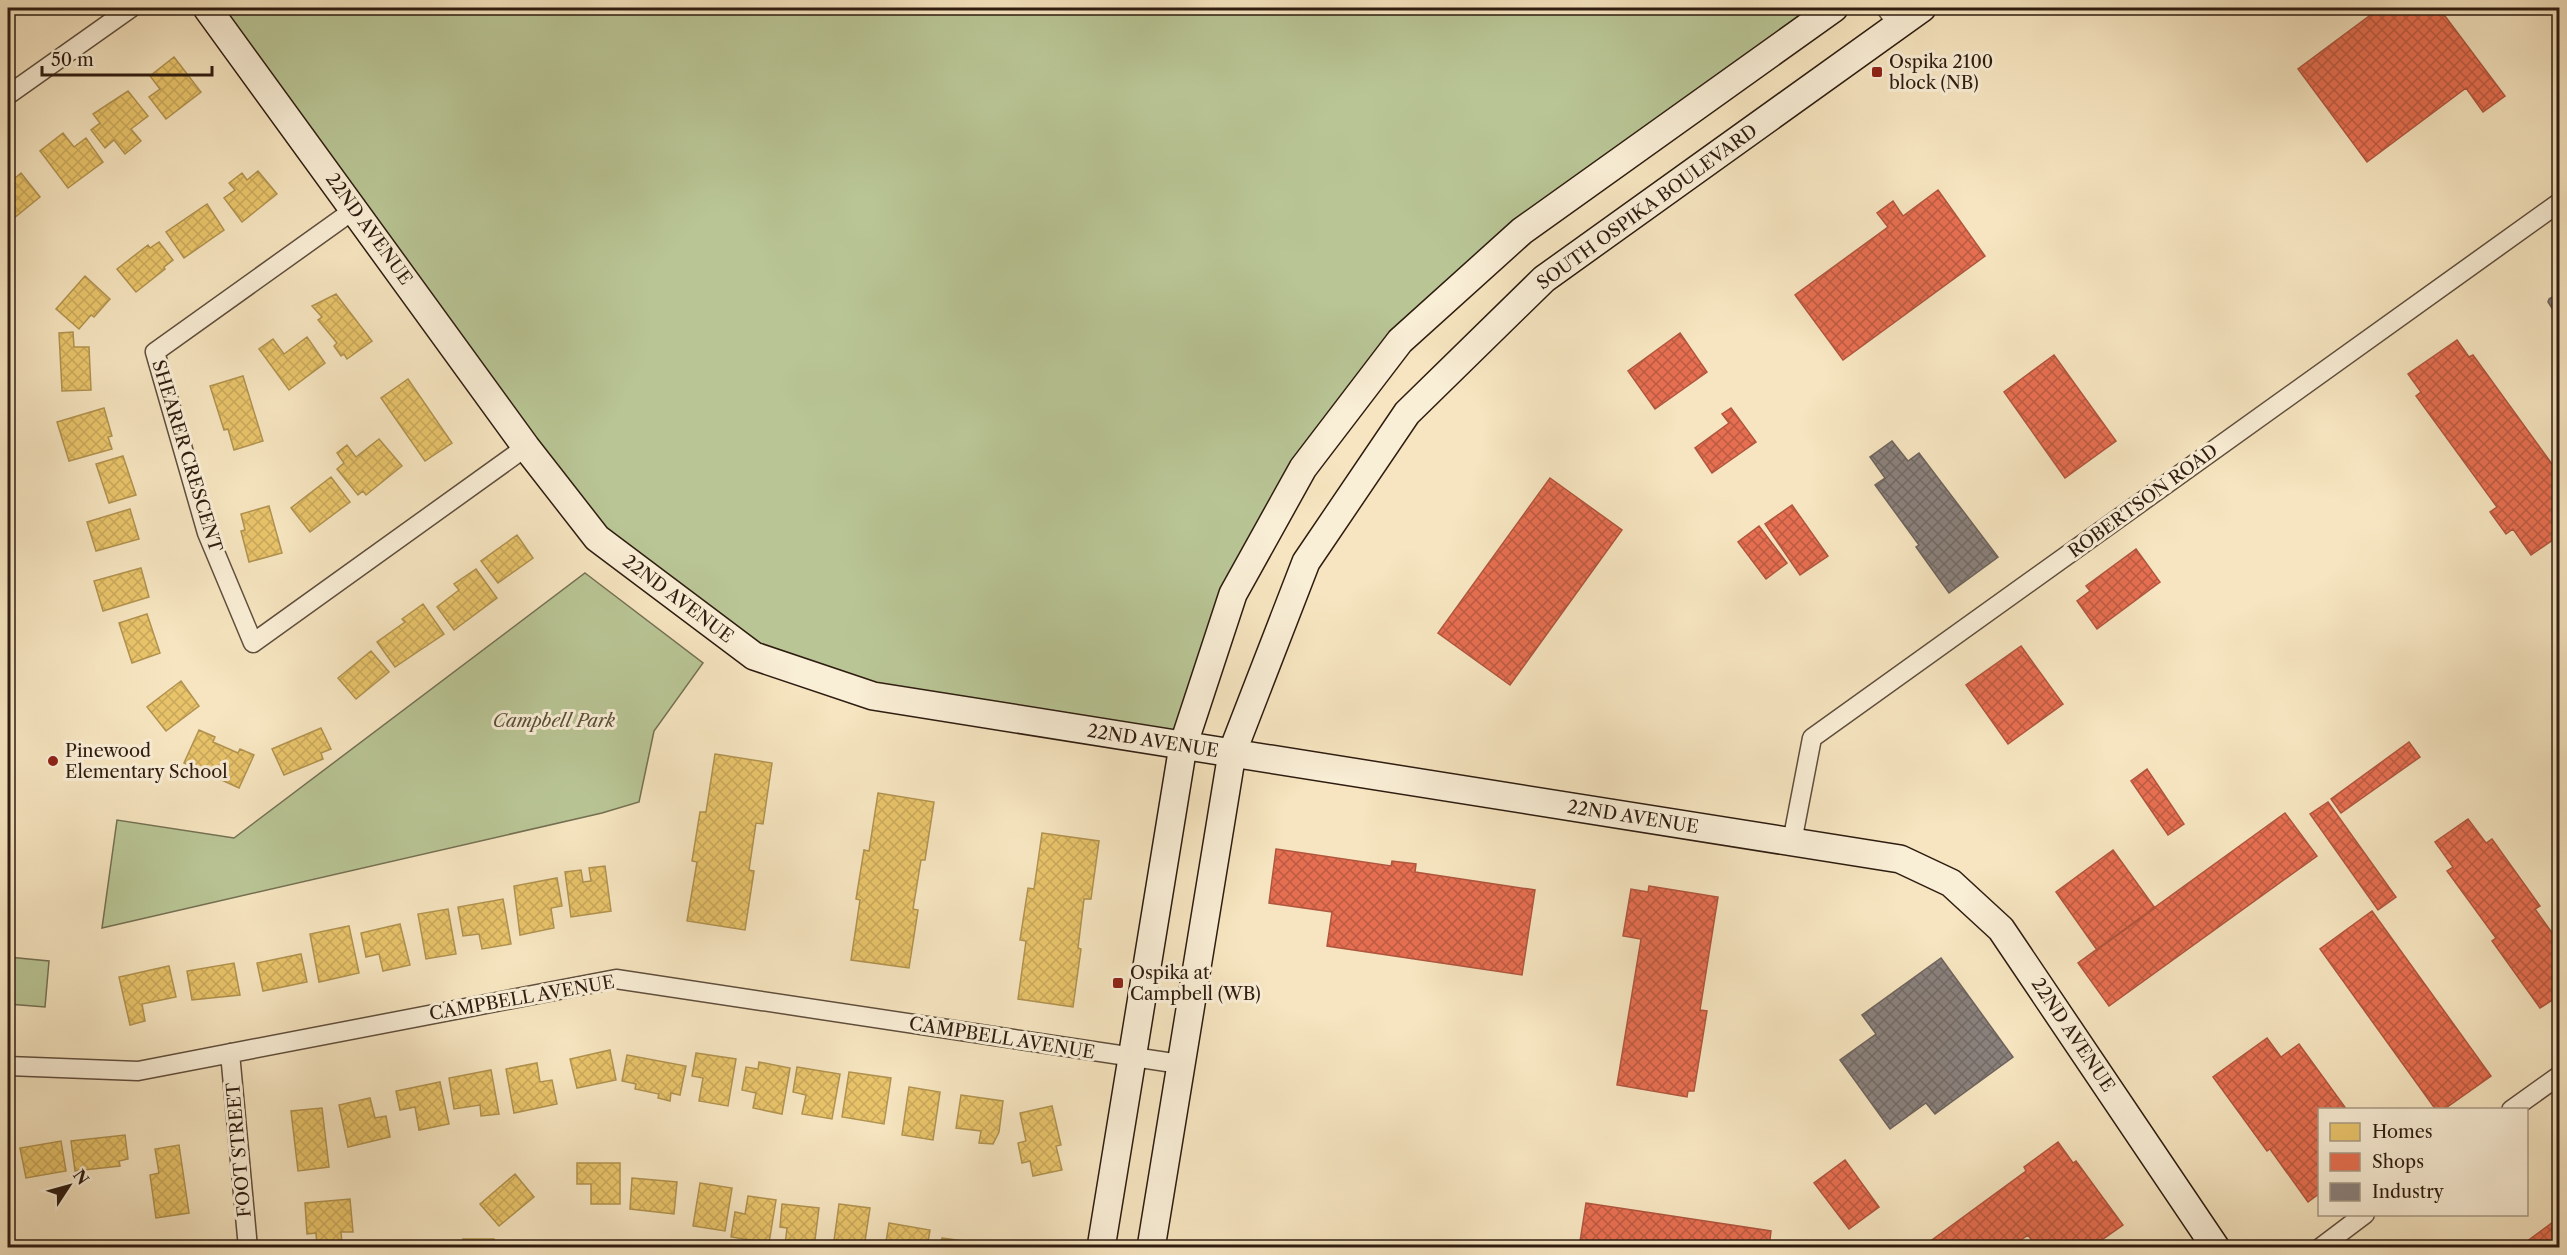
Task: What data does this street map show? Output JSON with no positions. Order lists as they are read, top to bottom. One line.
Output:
{"streets":{"main road":["SOUTH OSPIKA BOULEVARD","22ND AVENUE"],"street":["SHEARER CRESCENT","ROBERTSON ROAD","CAMPBELL AVENUE","FOOT STREET"]},"crossings":[["SOUTH OSPIKA BOULEVARD","22ND AVENUE"],["SOUTH OSPIKA BOULEVARD","CAMPBELL AVENUE"],["22ND AVENUE","SHEARER CRESCENT"],["22ND AVENUE","ROBERTSON ROAD"],["CAMPBELL AVENUE","FOOT STREET"]],"parks":["Campbell Park"],"places":{"transit":["Ospika 2100 block (NB)","Ospika at Campbell (WB)"],"other":["Pinewood Elementary School"]},"legend":["Homes","Shops","Industry"],"scale_bar":"50 m","north":"top right"}
